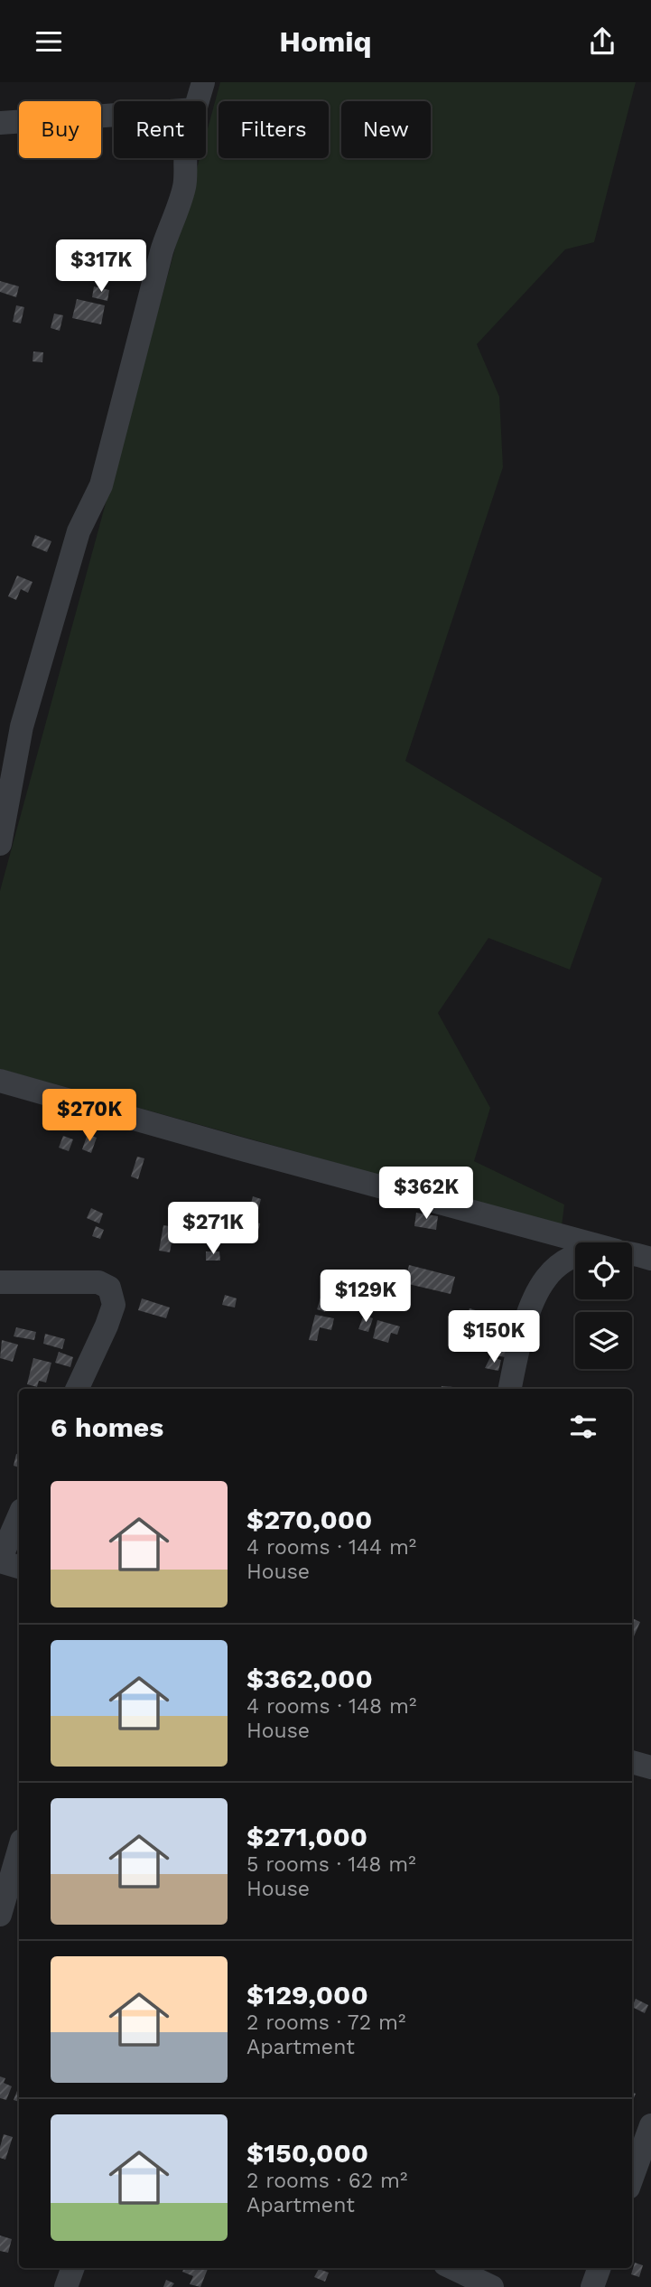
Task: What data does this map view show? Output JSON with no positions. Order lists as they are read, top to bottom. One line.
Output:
{"page":{"header":"Homiq","chip":["Buy","Rent","Filters","New"],"price":["$317K","$270K","$362K","$271K","$129K","$150K"],"heading":"6 homes","list":[{"name":"$270,000","note":"4 rooms · 144 m² · House"},{"name":"$362,000","note":"4 rooms · 148 m² · House"},{"name":"$271,000","note":"5 rooms · 148 m² · House"},{"name":"$129,000","note":"2 rooms · 72 m² · Apartment"},{"name":"$150,000","note":"2 rooms · 62 m² · Apartment"}]}}
